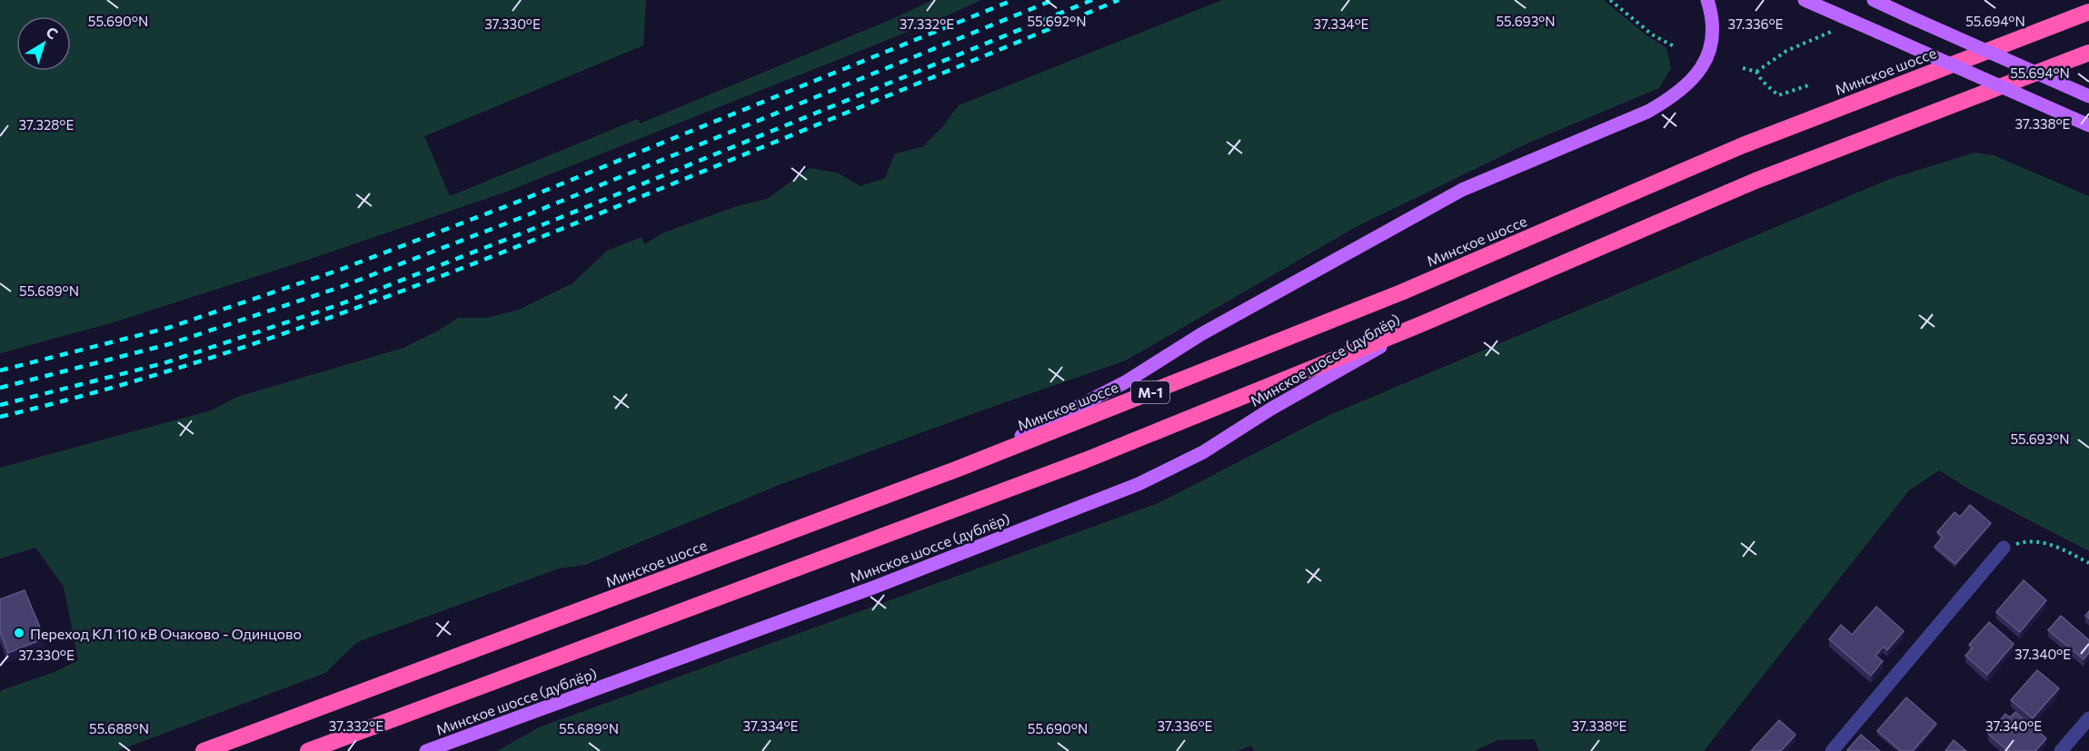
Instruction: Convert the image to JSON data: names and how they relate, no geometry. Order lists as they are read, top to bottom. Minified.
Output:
{"streets":{"highway":["Минское шоссе","М-1"],"main road":["Минское шоссе (дублёр)"]},"crossings":[["Минское шоссе (дублёр)","М-1"]],"places":["Переход КЛ 110 кВ Очаково - Одинцово"],"north":"top right","coordinates":["55.694°N","55.690°N","55.692°N","55.693°N","37.330°E","37.332°E","37.334°E","37.336°E","37.338°E","37.328°E","55.689°N","37.340°E","55.688°N"]}
